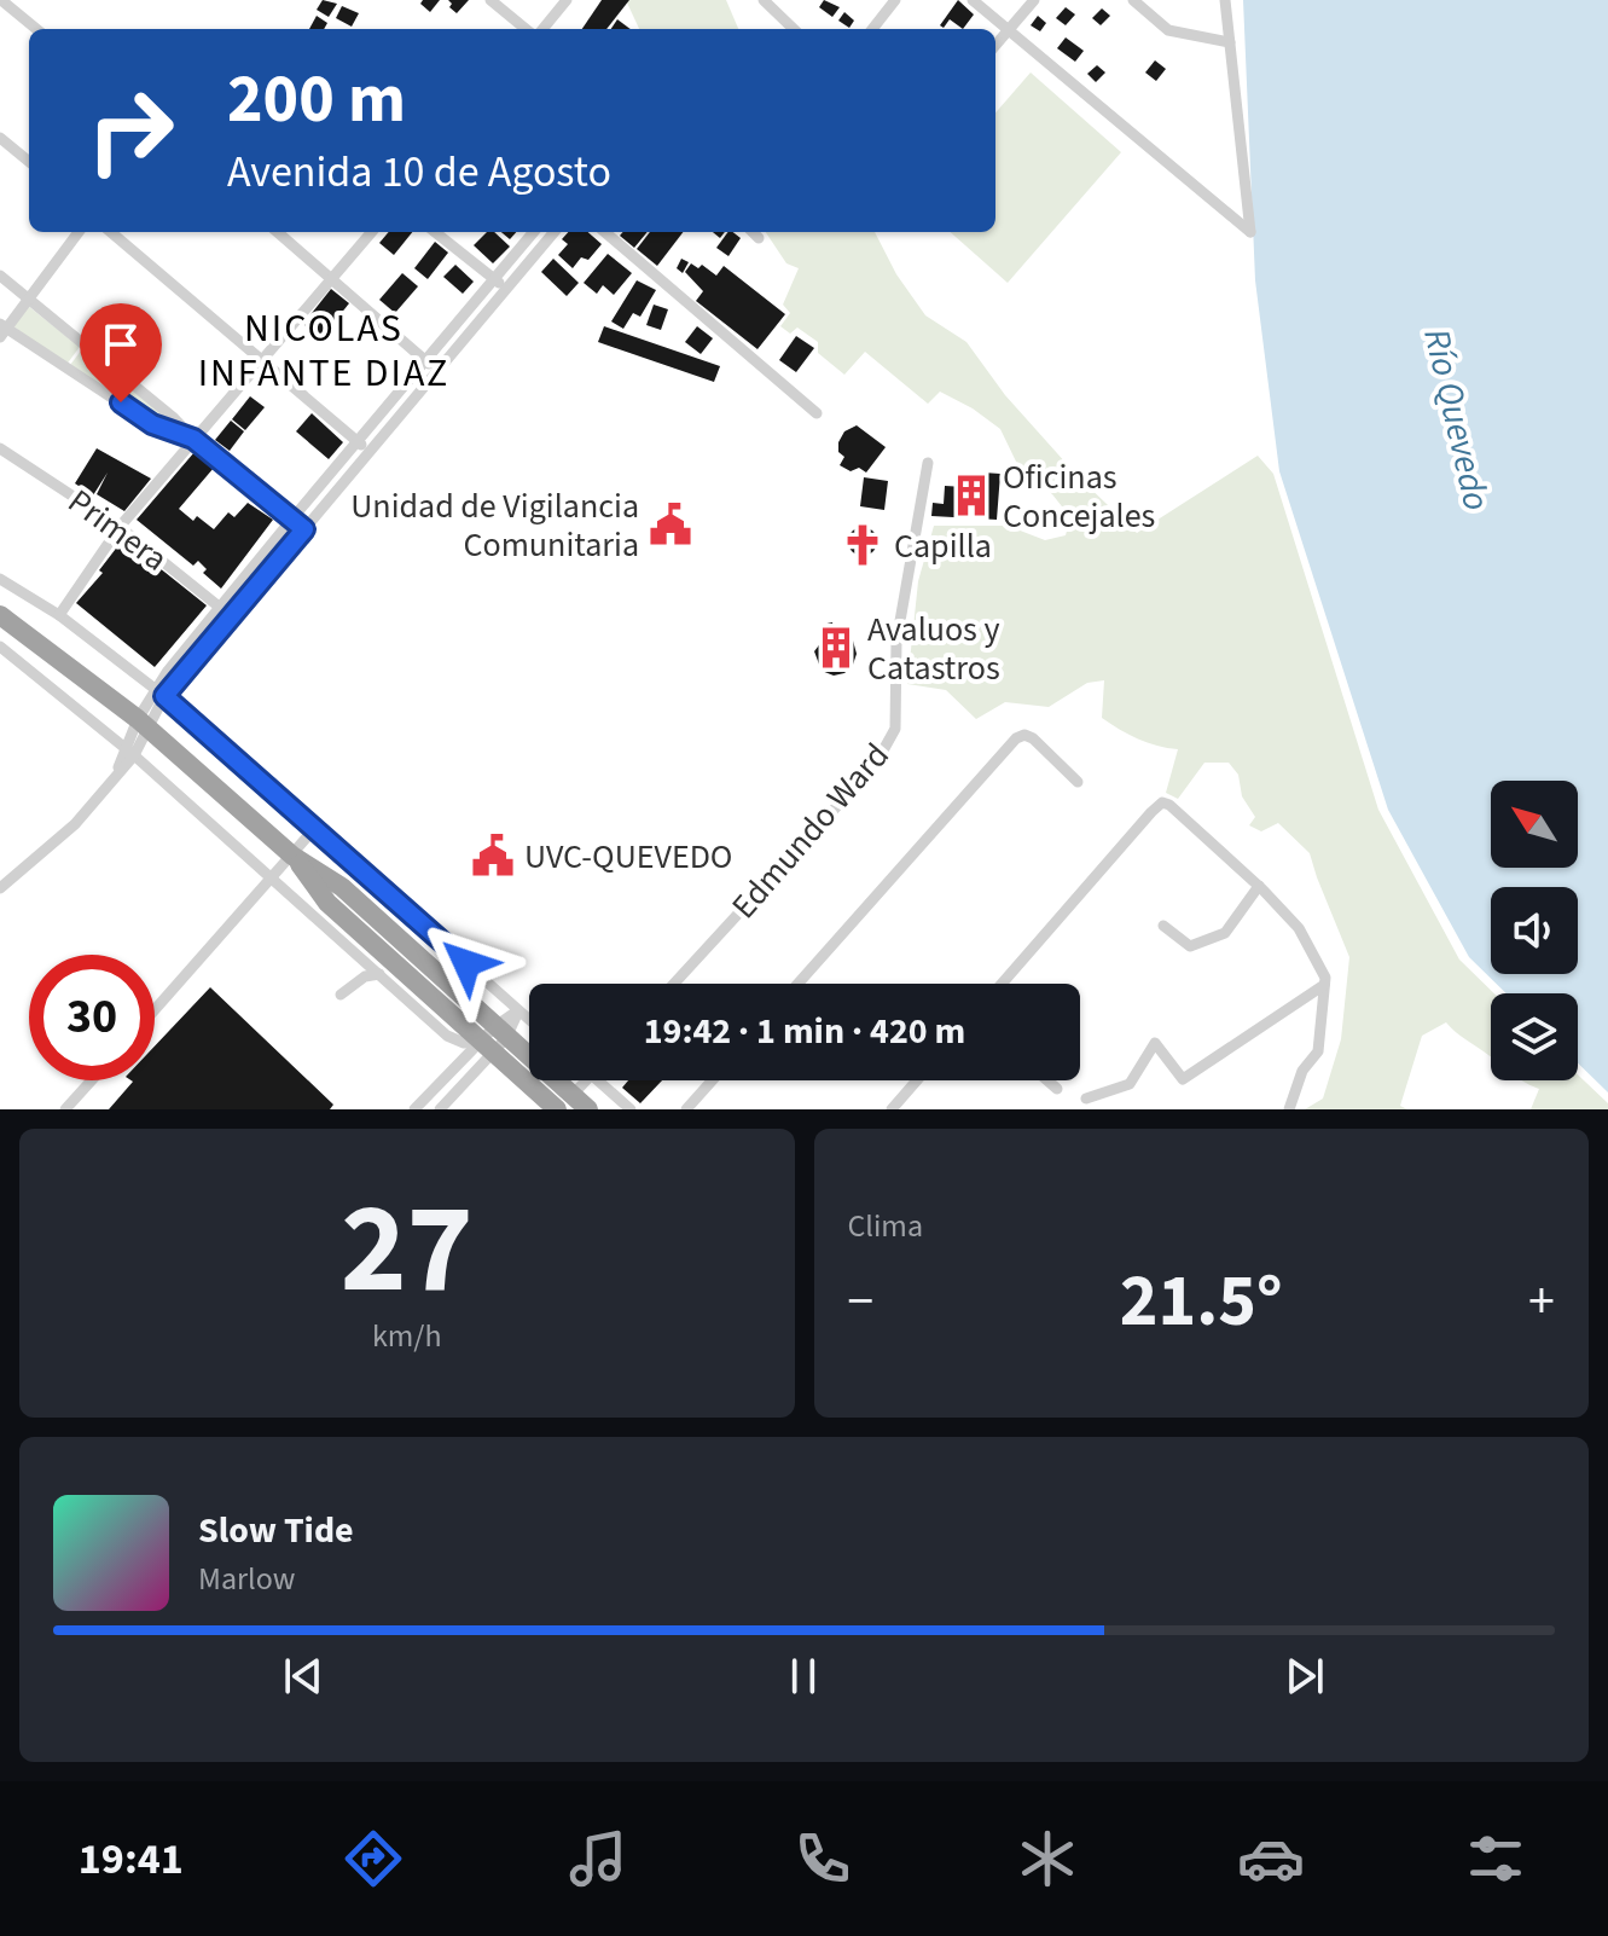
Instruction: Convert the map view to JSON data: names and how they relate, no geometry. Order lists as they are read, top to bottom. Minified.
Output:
{"streets":{"street":["Primera","Edmundo Ward"]},"districts":["NICOLAS INFANTE DIAZ"],"water":["Río Quevedo"],"places":{"building":["Oficinas Concejales","Avaluos y Catastros"],"public building":["Unidad de Vigilancia Comunitaria","UVC-QUEVEDO"],"church":["Capilla"]},"north":"top left","page":{"turn":["200 m","Avenida 10 de Agosto"],"limit":"30","trip":"19:42 · 1 min · 420 m","tile":[["27","km/h"],"Clima"],"heat":["−","21.5°","+"],"song":["Slow Tide","Marlow"],"tabs":"19:41"}}
